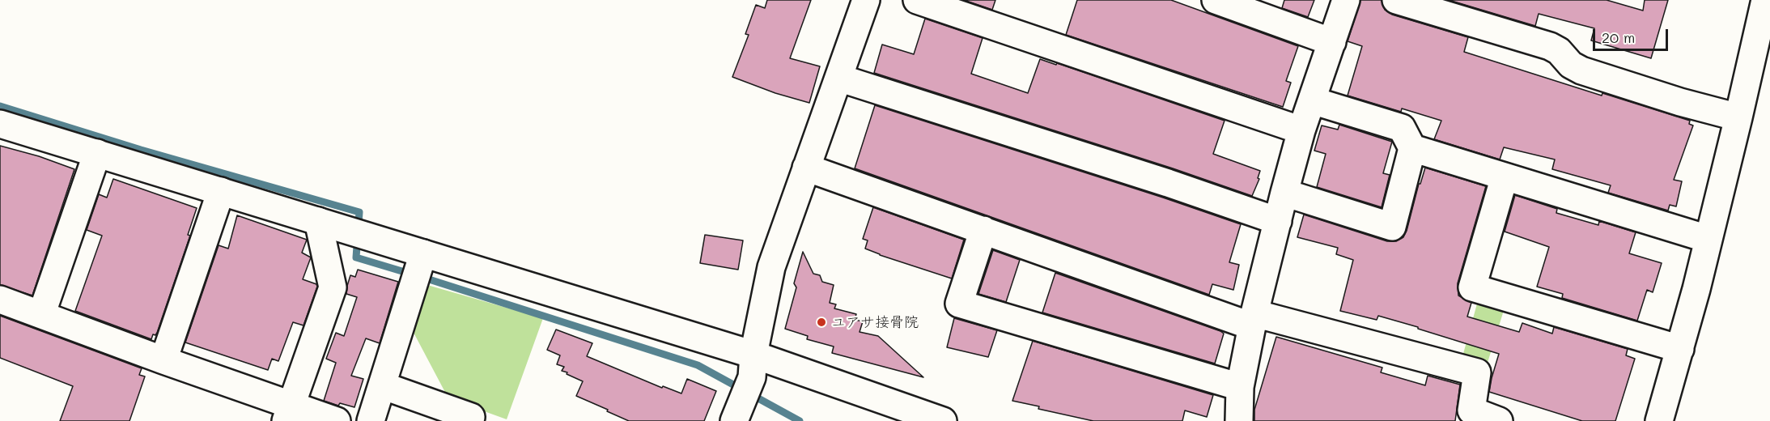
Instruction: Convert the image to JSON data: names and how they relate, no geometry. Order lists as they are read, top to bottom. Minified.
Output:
{"places":["ユアサ接骨院"],"scale_bar":"20 m"}
